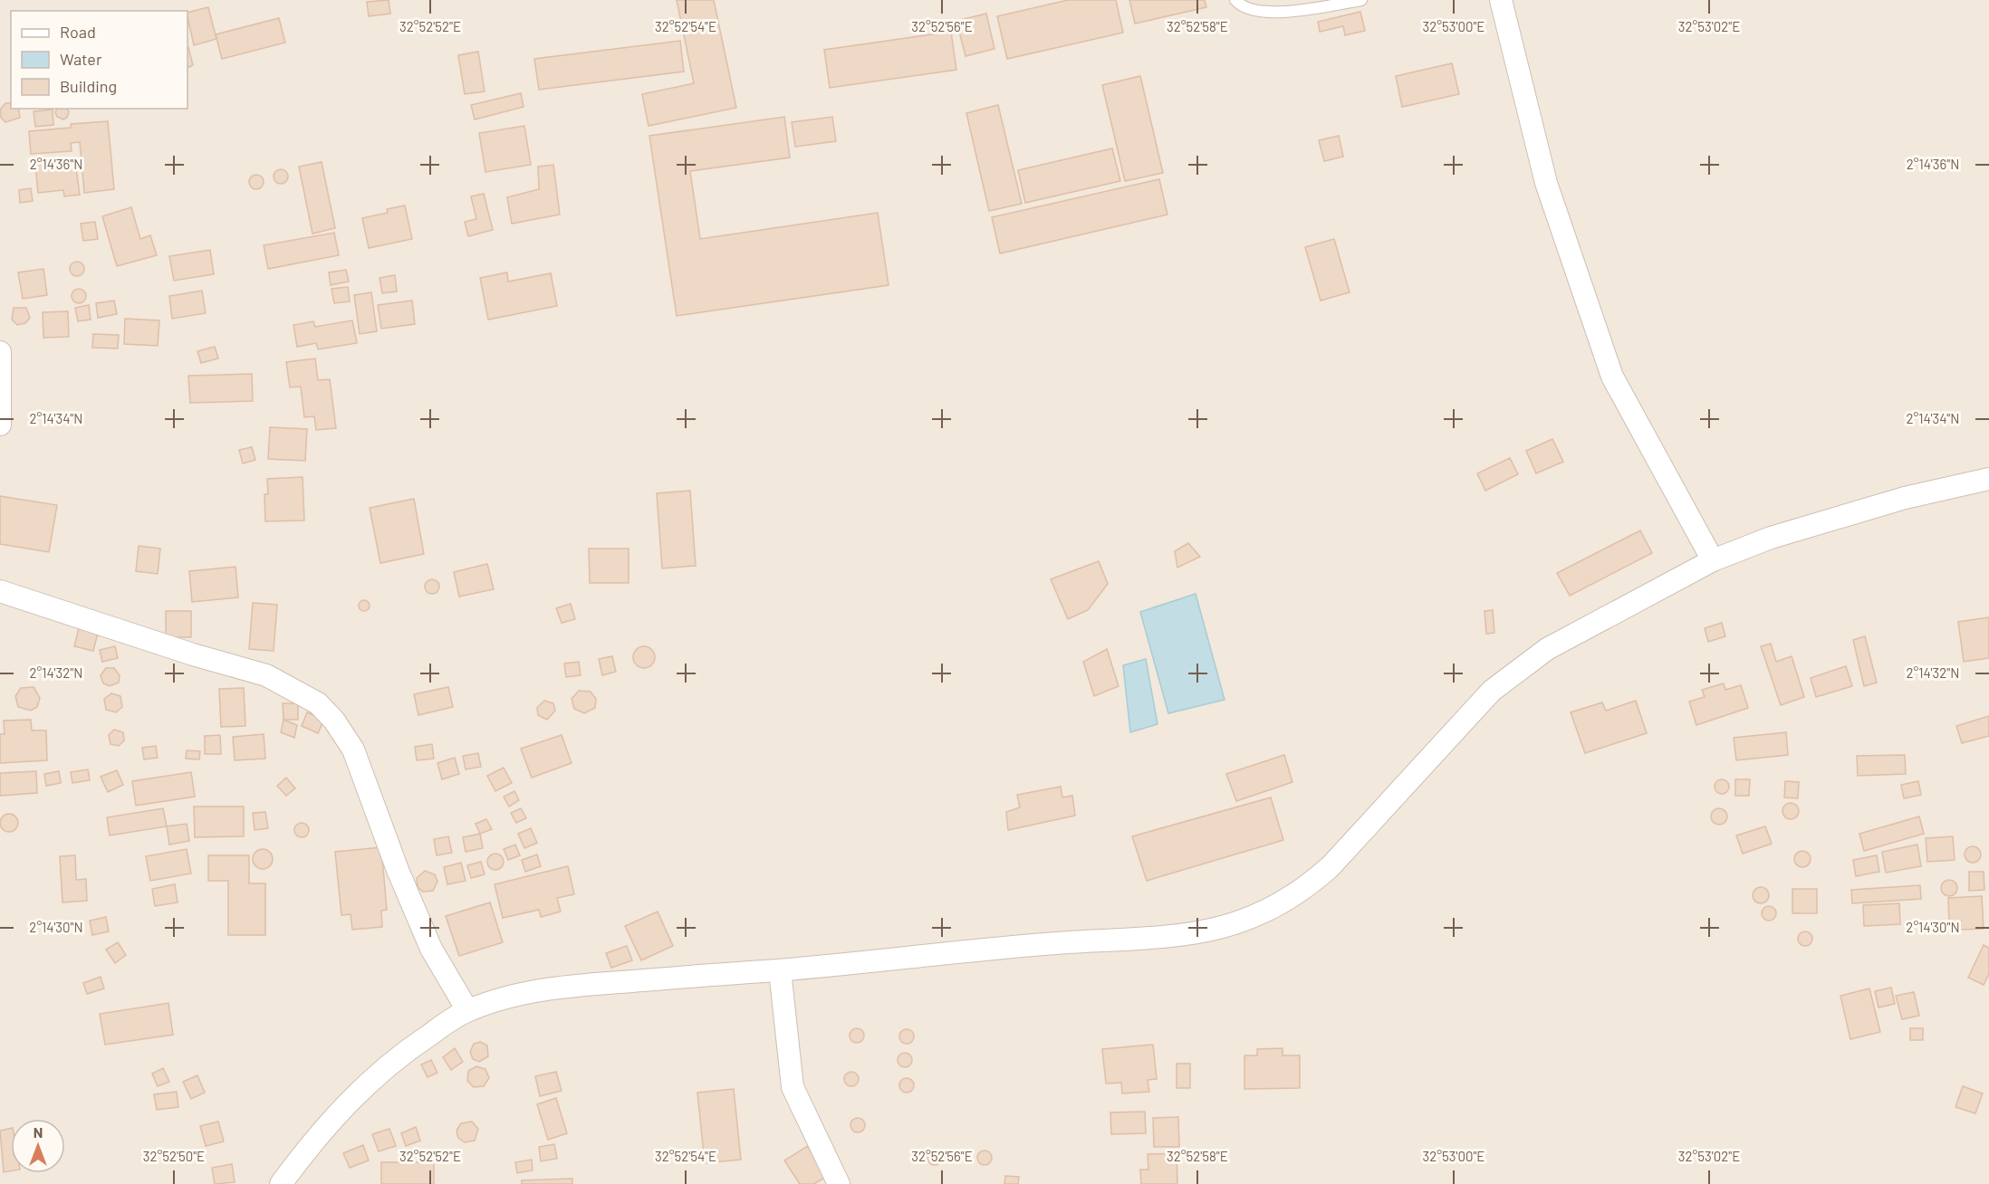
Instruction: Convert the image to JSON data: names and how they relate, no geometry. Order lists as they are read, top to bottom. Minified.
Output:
{"legend":["Road","Water","Building"],"north":"top","coordinates":["32°52'52\"E","32°52'54\"E","32°52'56\"E","32°52'58\"E","32°53'00\"E","32°53'02\"E","2°14'36\"N","2°14'34\"N","2°14'32\"N","2°14'30\"N","32°52'50\"E"]}
